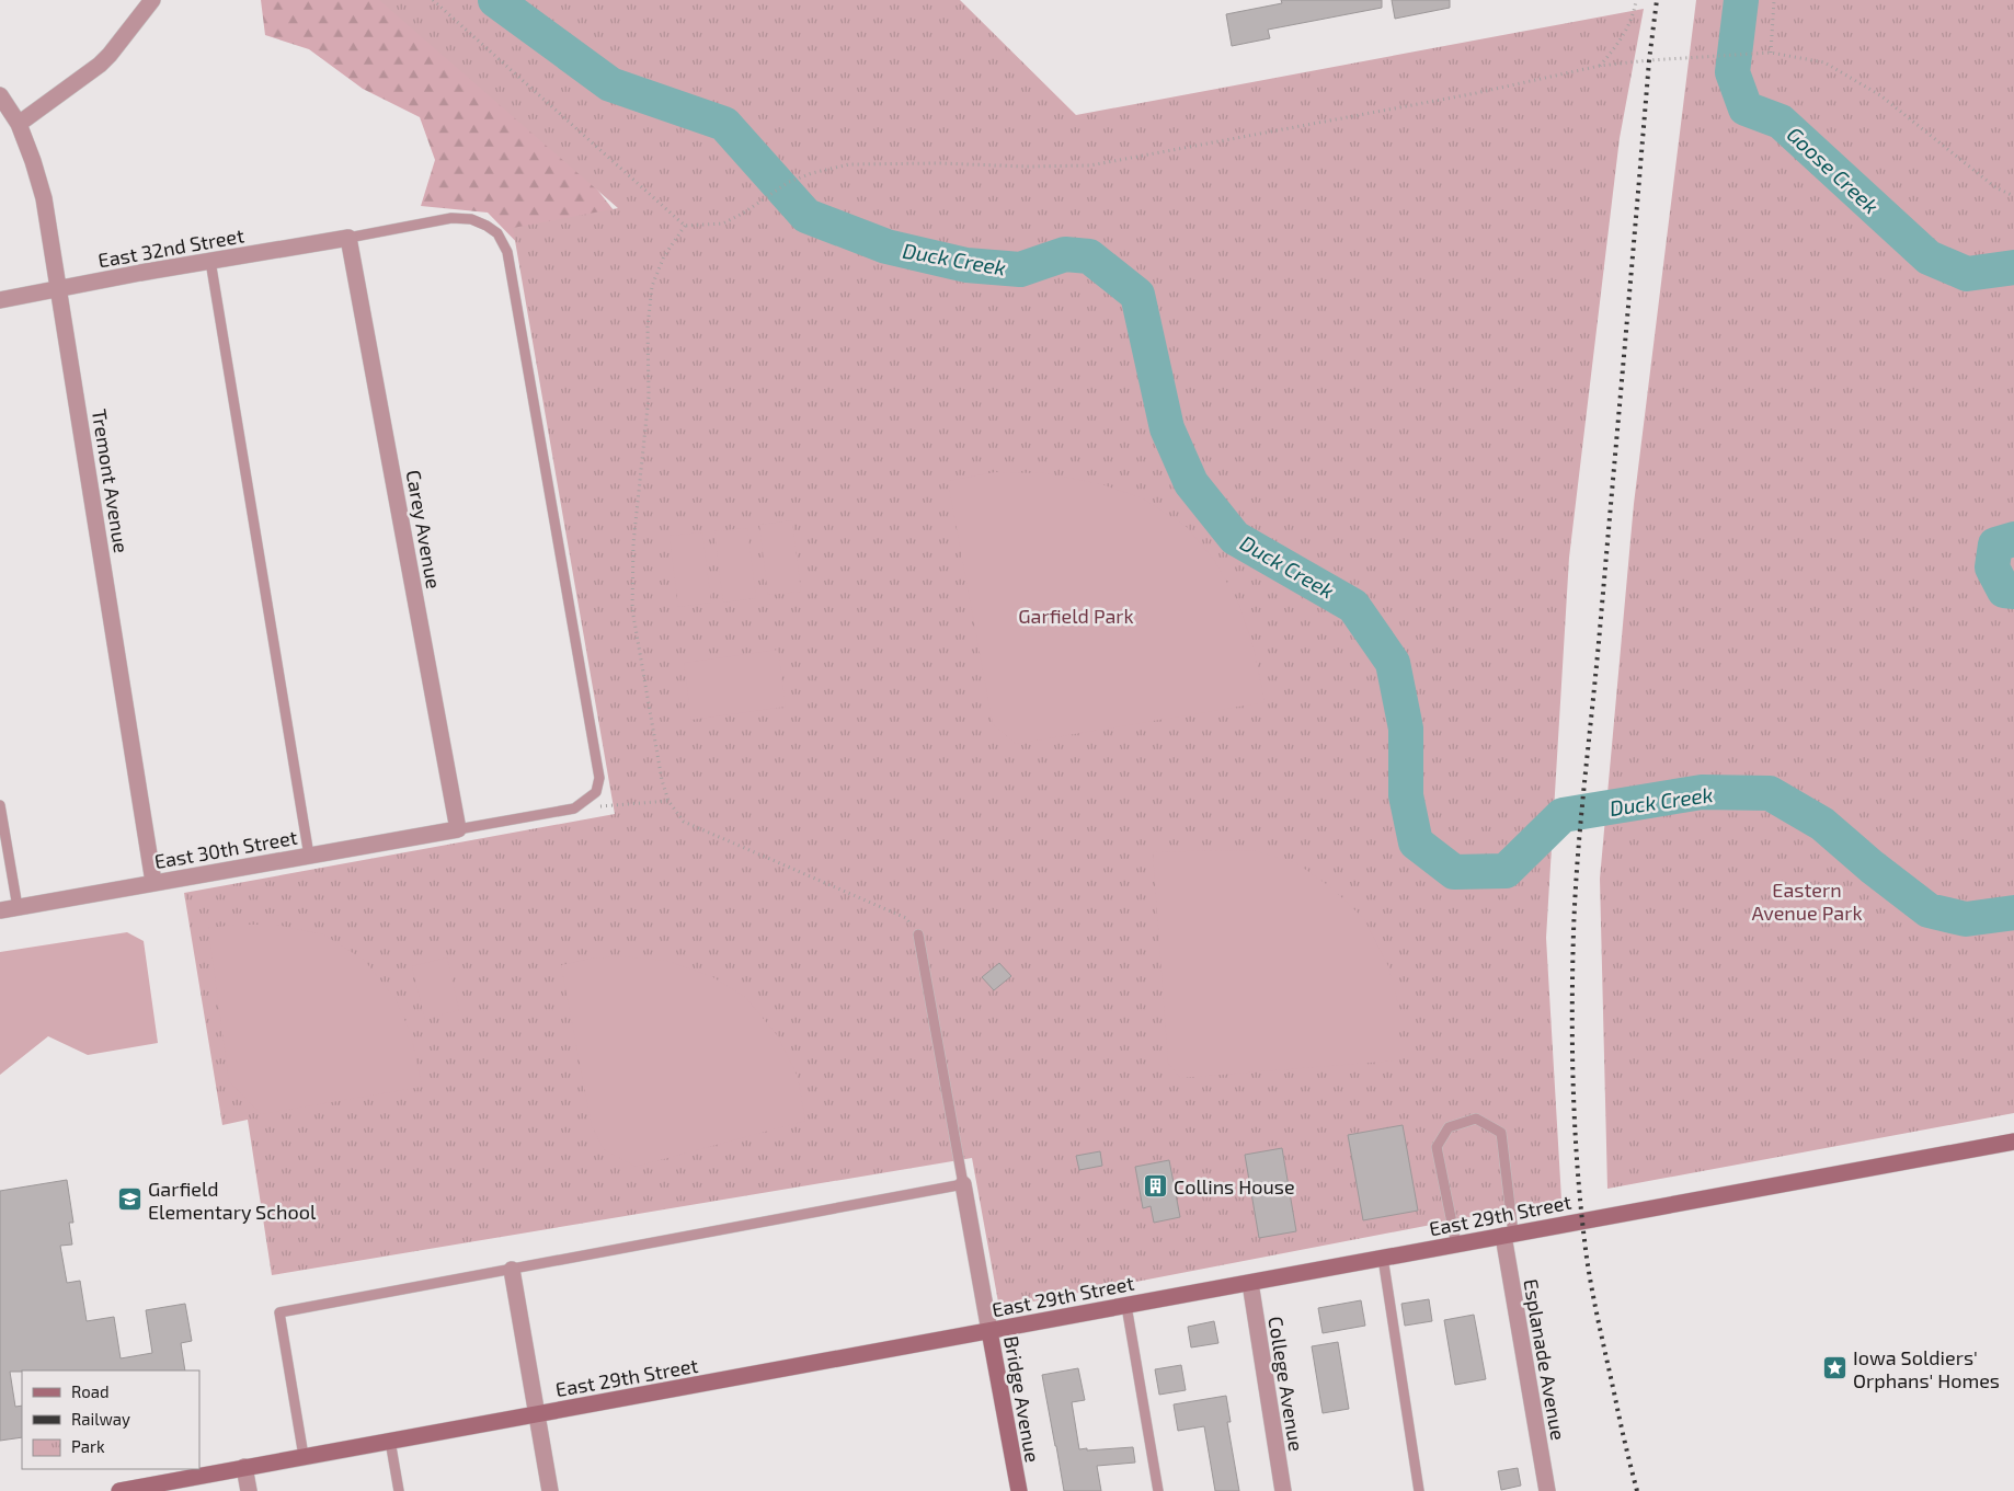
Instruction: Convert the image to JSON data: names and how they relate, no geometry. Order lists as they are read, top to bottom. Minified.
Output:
{"streets":{"street":["East 32nd Street","Tremont Avenue","Carey Avenue","East 30th Street","East 29th Street","Esplanade Avenue","College Avenue","Bridge Avenue"]},"crossings":[["East 32nd Street","Tremont Avenue"],["East 32nd Street","Carey Avenue"],["Tremont Avenue","East 30th Street"],["Carey Avenue","East 30th Street"],["East 29th Street","Esplanade Avenue"],["East 29th Street","College Avenue"],["East 29th Street","Bridge Avenue"]],"water":["Goose Creek","Duck Creek"],"parks":["Garfield Park","Eastern Avenue Park"],"places":{"building":["Collins House"],"school or university":["Garfield Elementary School"],"place":["Iowa Soldiers' Orphans' Homes"]},"legend":["Road","Railway","Park"]}
